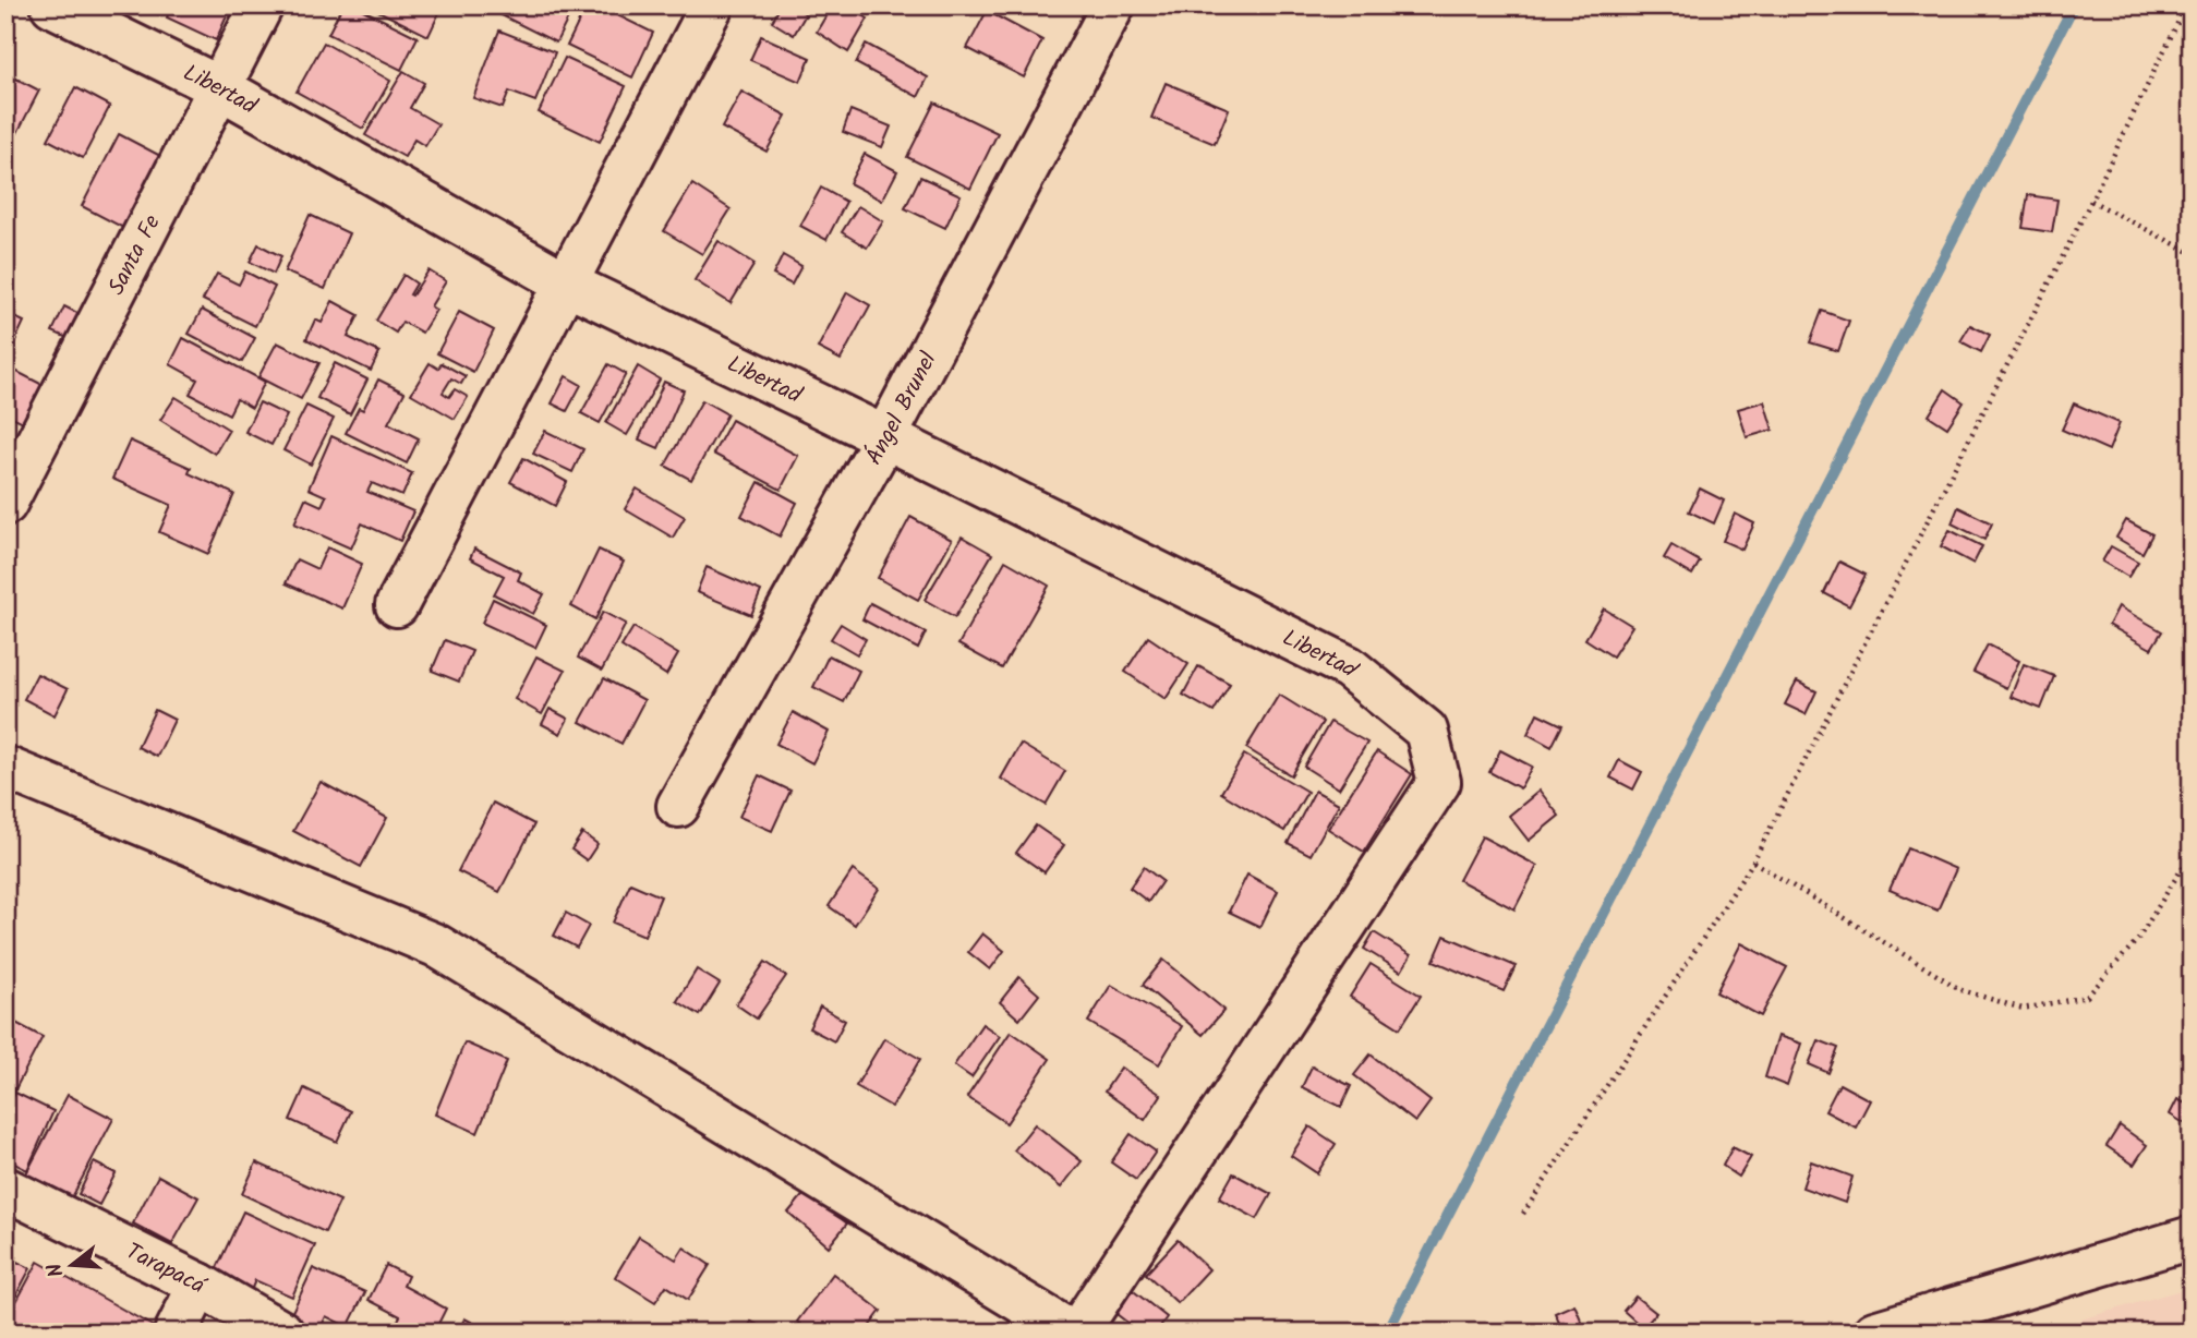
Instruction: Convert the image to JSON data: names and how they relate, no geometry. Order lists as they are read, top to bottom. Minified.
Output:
{"streets":{"street":["Libertad","Santa Fe","Ángel Brunel","Tarapacá"]},"crossings":[["Libertad","Santa Fe"],["Libertad","Ángel Brunel"]],"north":"left"}
